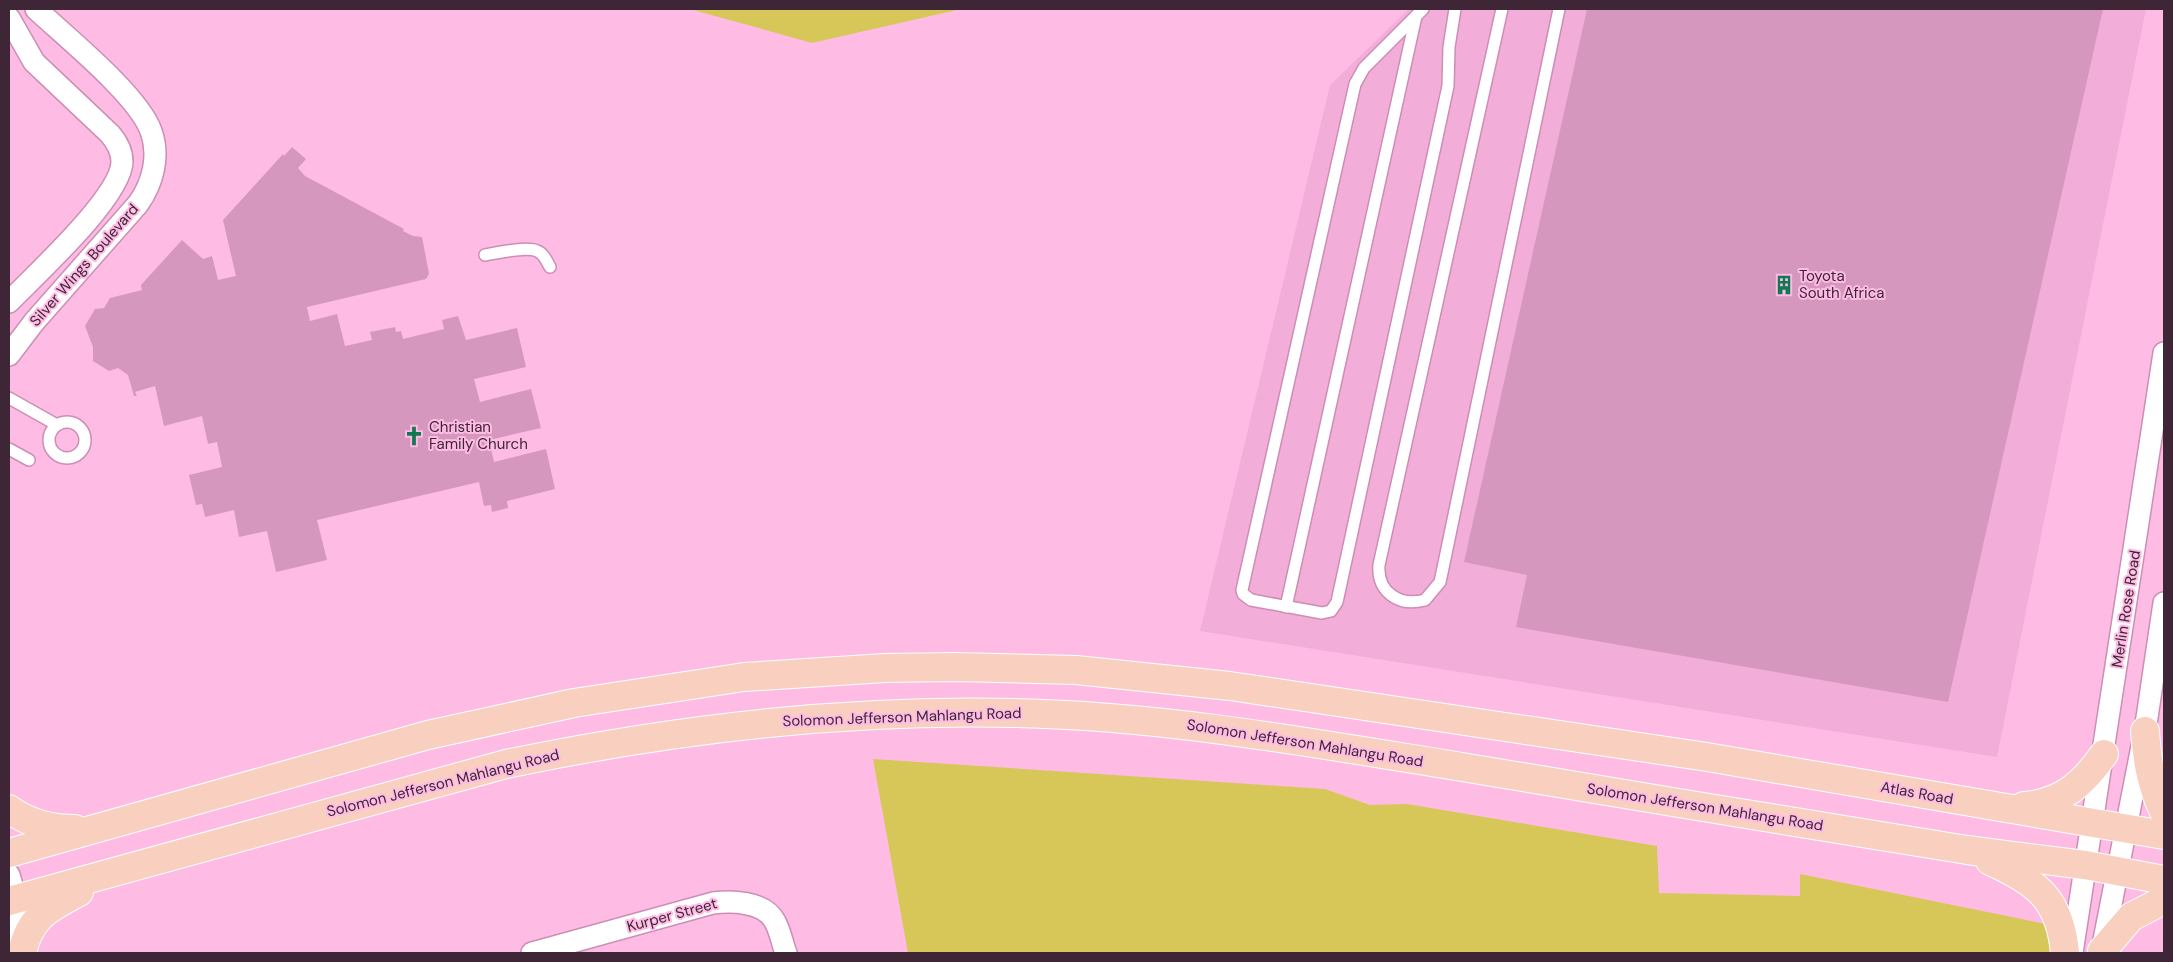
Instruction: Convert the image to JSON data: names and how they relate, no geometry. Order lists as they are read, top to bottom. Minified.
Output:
{"streets":{"main road":["Solomon Jefferson Mahlangu Road","Atlas Road"],"street":["Silver Wings Boulevard","Merlin Rose Road","Kurper Street"]},"crossings":[["Merlin Rose Road","Solomon Jefferson Mahlangu Road"],["Merlin Rose Road","Atlas Road"]],"places":{"building":["Toyota South Africa"],"church":["Christian Family Church"]}}
